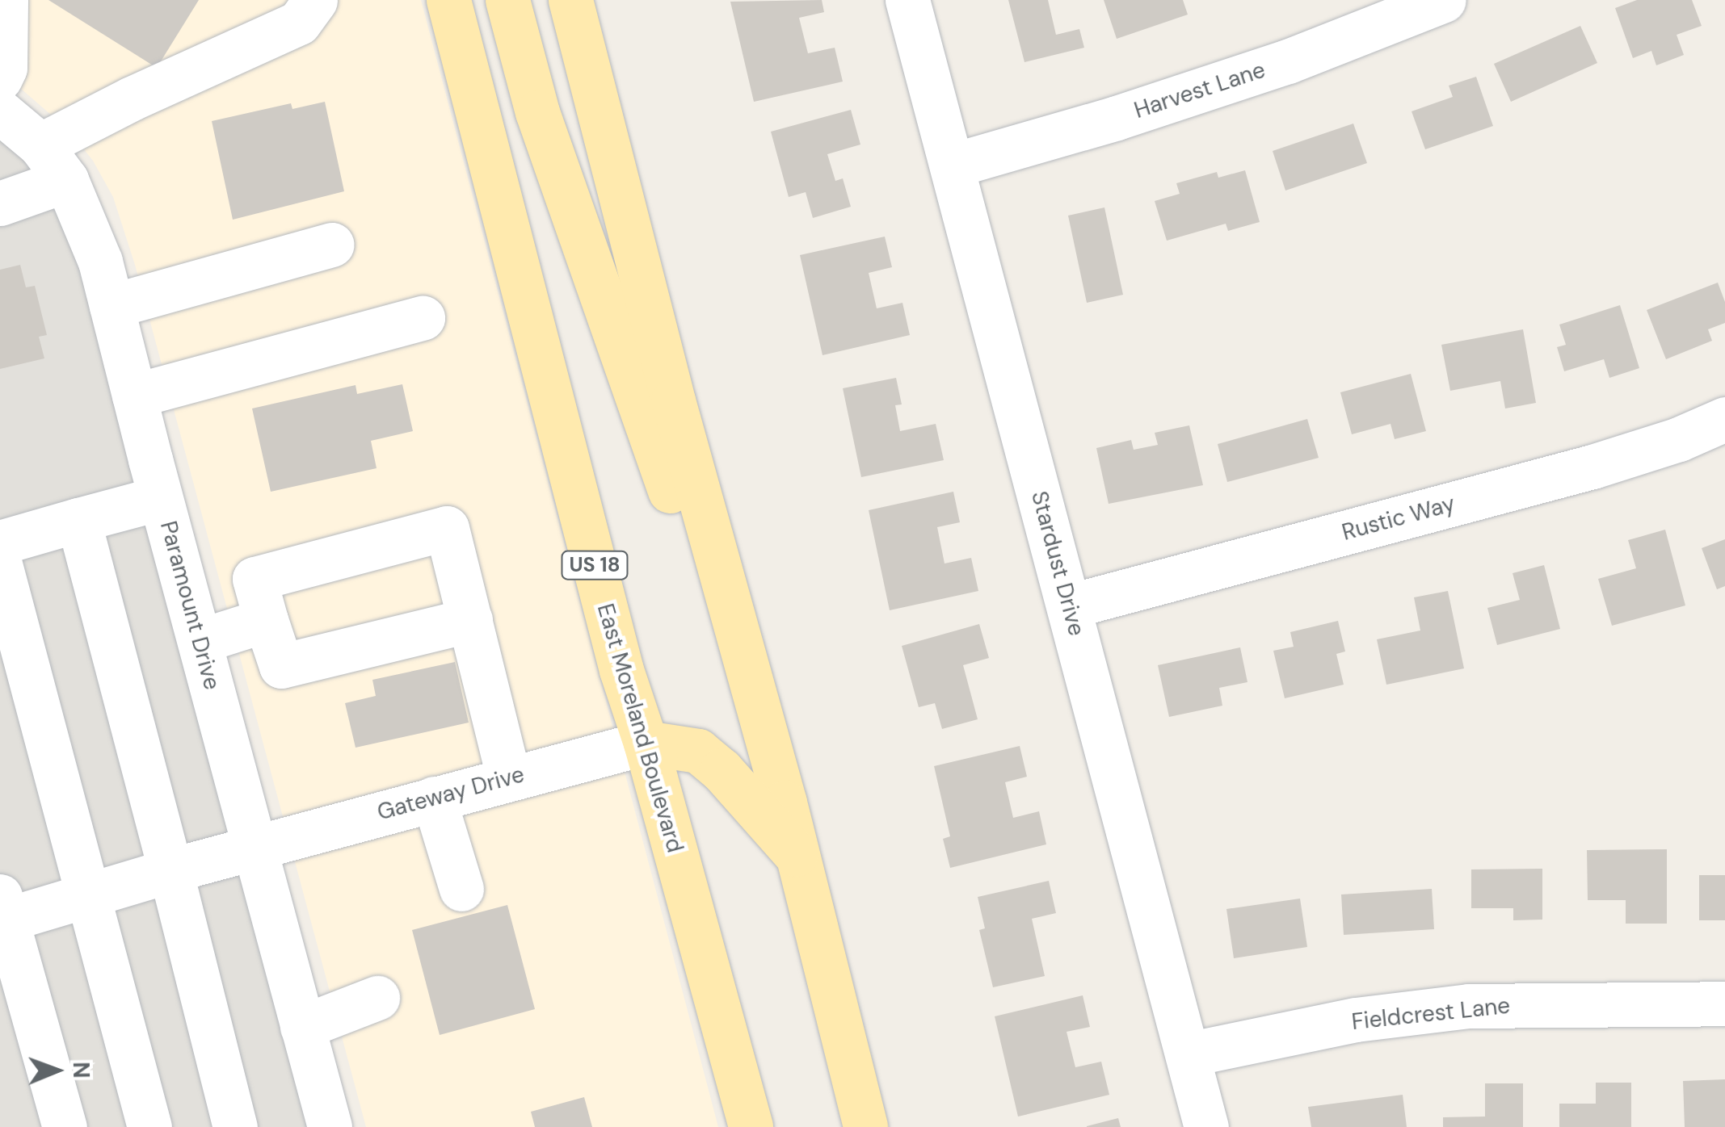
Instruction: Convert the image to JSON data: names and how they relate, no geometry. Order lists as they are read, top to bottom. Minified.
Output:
{"streets":{"main road":["US 18","East Moreland Boulevard"],"street":["Harvest Lane","Rustic Way","Stardust Drive","Paramount Drive","Gateway Drive","Fieldcrest Lane"]},"crossings":[["Harvest Lane","Stardust Drive"],["Rustic Way","Stardust Drive"],["Stardust Drive","Fieldcrest Lane"],["Paramount Drive","Gateway Drive"],["East Moreland Boulevard","Gateway Drive"]],"north":"right"}
